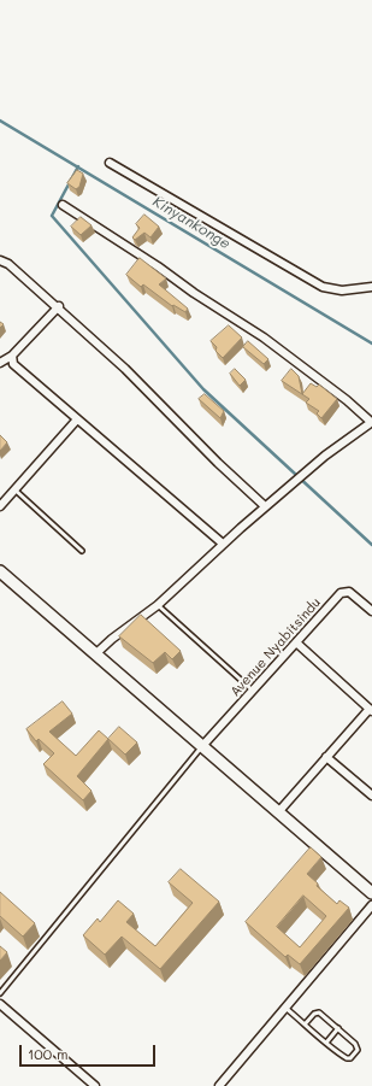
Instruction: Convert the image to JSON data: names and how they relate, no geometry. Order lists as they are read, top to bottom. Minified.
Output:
{"streets":{"street":["Avenue Nyabitsindu"]},"water":["Kinyankonge"],"scale_bar":"100 m"}
